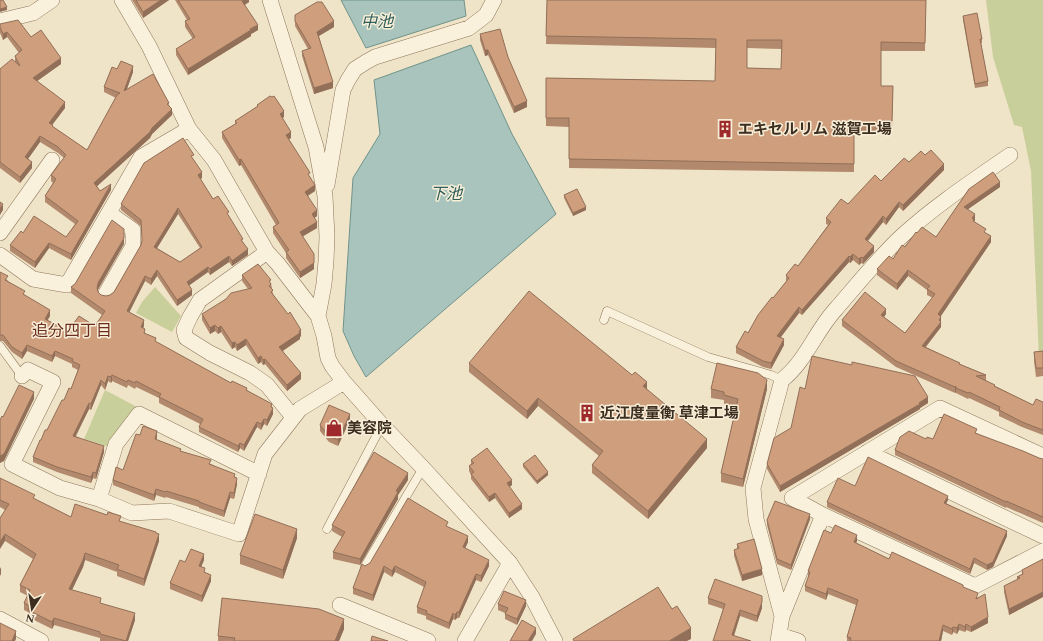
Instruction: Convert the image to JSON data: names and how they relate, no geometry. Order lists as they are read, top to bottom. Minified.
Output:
{"districts":["追分四丁目"],"water":["中池","下池"],"places":{"building":["エキセルリム 滋賀工場","近江度量衡 草津工場"],"shop":["美容院"]},"north":"bottom"}
